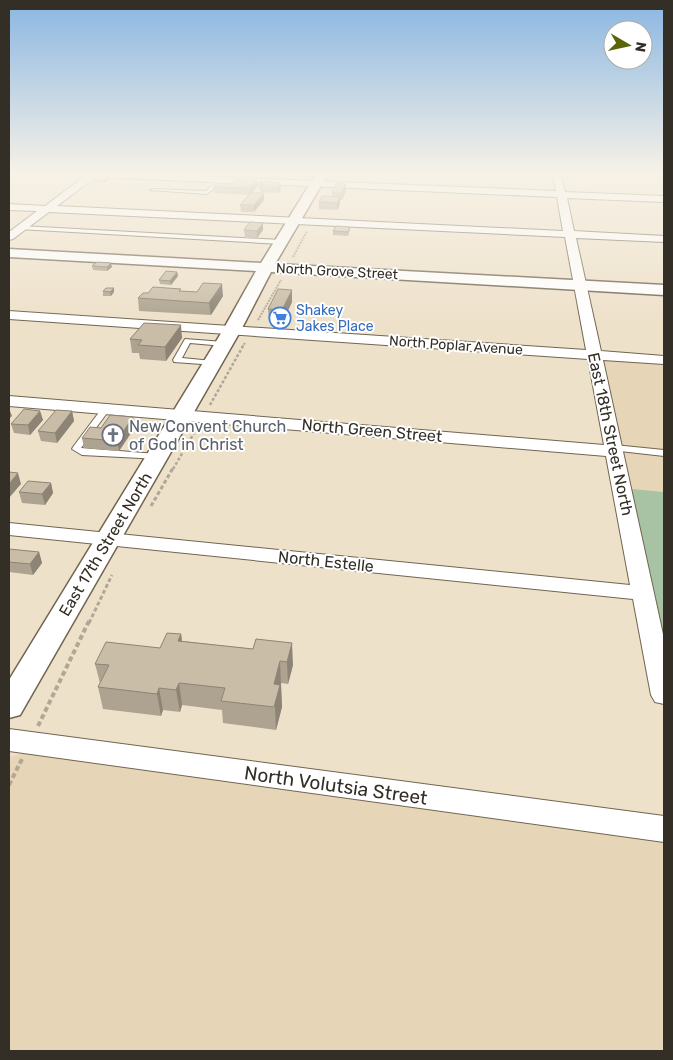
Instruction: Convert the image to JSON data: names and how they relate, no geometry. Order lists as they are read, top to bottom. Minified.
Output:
{"streets":{"street":["North Grove Street","North Poplar Avenue","North Green Street","East 18th Street North","East 17th Street North","North Estelle","North Volutsia Street"]},"crossings":[["North Grove Street","East 18th Street North"],["North Grove Street","East 17th Street North"],["North Poplar Avenue","East 18th Street North"],["North Poplar Avenue","East 17th Street North"],["North Green Street","East 18th Street North"],["North Green Street","East 17th Street North"],["East 18th Street North","North Estelle"],["East 17th Street North","North Estelle"]],"places":{"supermarket":["Shakey Jakes Place"],"church":["New Convent Church of God in Christ"]},"north":"right"}
